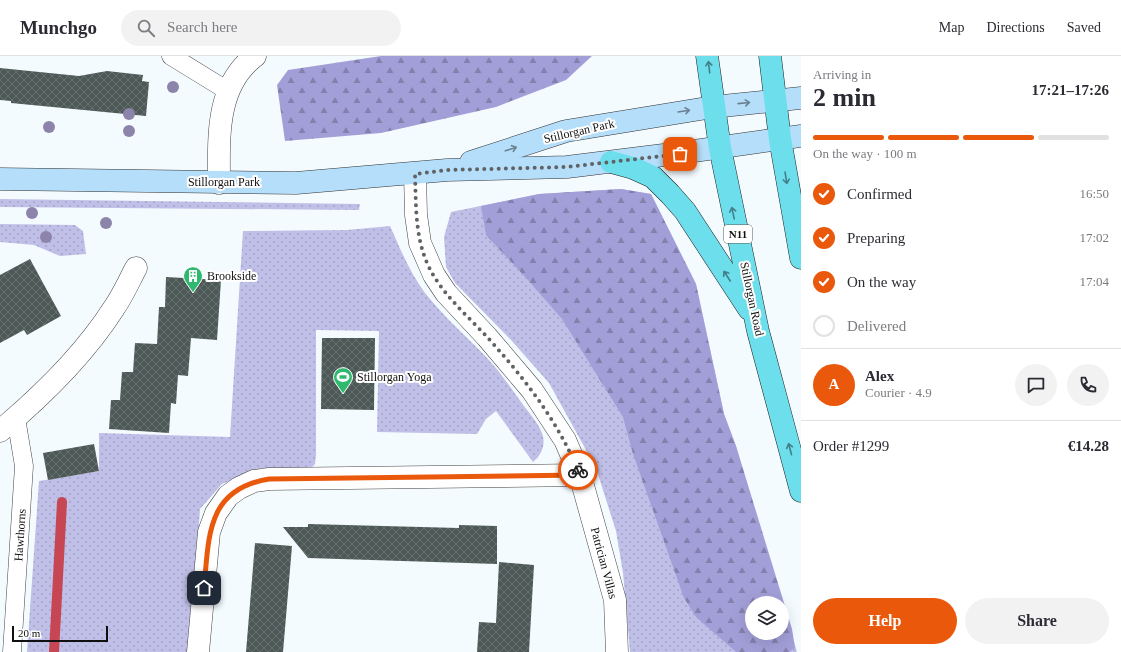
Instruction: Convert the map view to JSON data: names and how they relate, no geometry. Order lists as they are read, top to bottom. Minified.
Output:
{"streets":{"highway":["N11","Stillorgan Road"],"main road":["Stillorgan Park"],"street":["Patrician Villas"],"lane":["Hawthorns"]},"crossings":[["Stillorgan Park","Stillorgan Road"],["Stillorgan Park","Patrician Villas"]],"places":{"building":["Brookside"],"sports":["Stillorgan Yoga"]},"scale_bar":"20 m","page":{"header":"Munchgo","search":"Search here","nav":["Map","Directions","Saved"],"heading":["2 min","Arriving in","17:21–17:26"],"panel":["Alex","Courier · 4.9","Order #1299","€14.28"],"bar":"On the way · 100 m","list":[["Confirmed","16:50"],["Preparing","17:02"],["On the way","17:04"],"Delivered"],"round":"A","buttons":["Help","Share"],"scale":"20 m"}}
